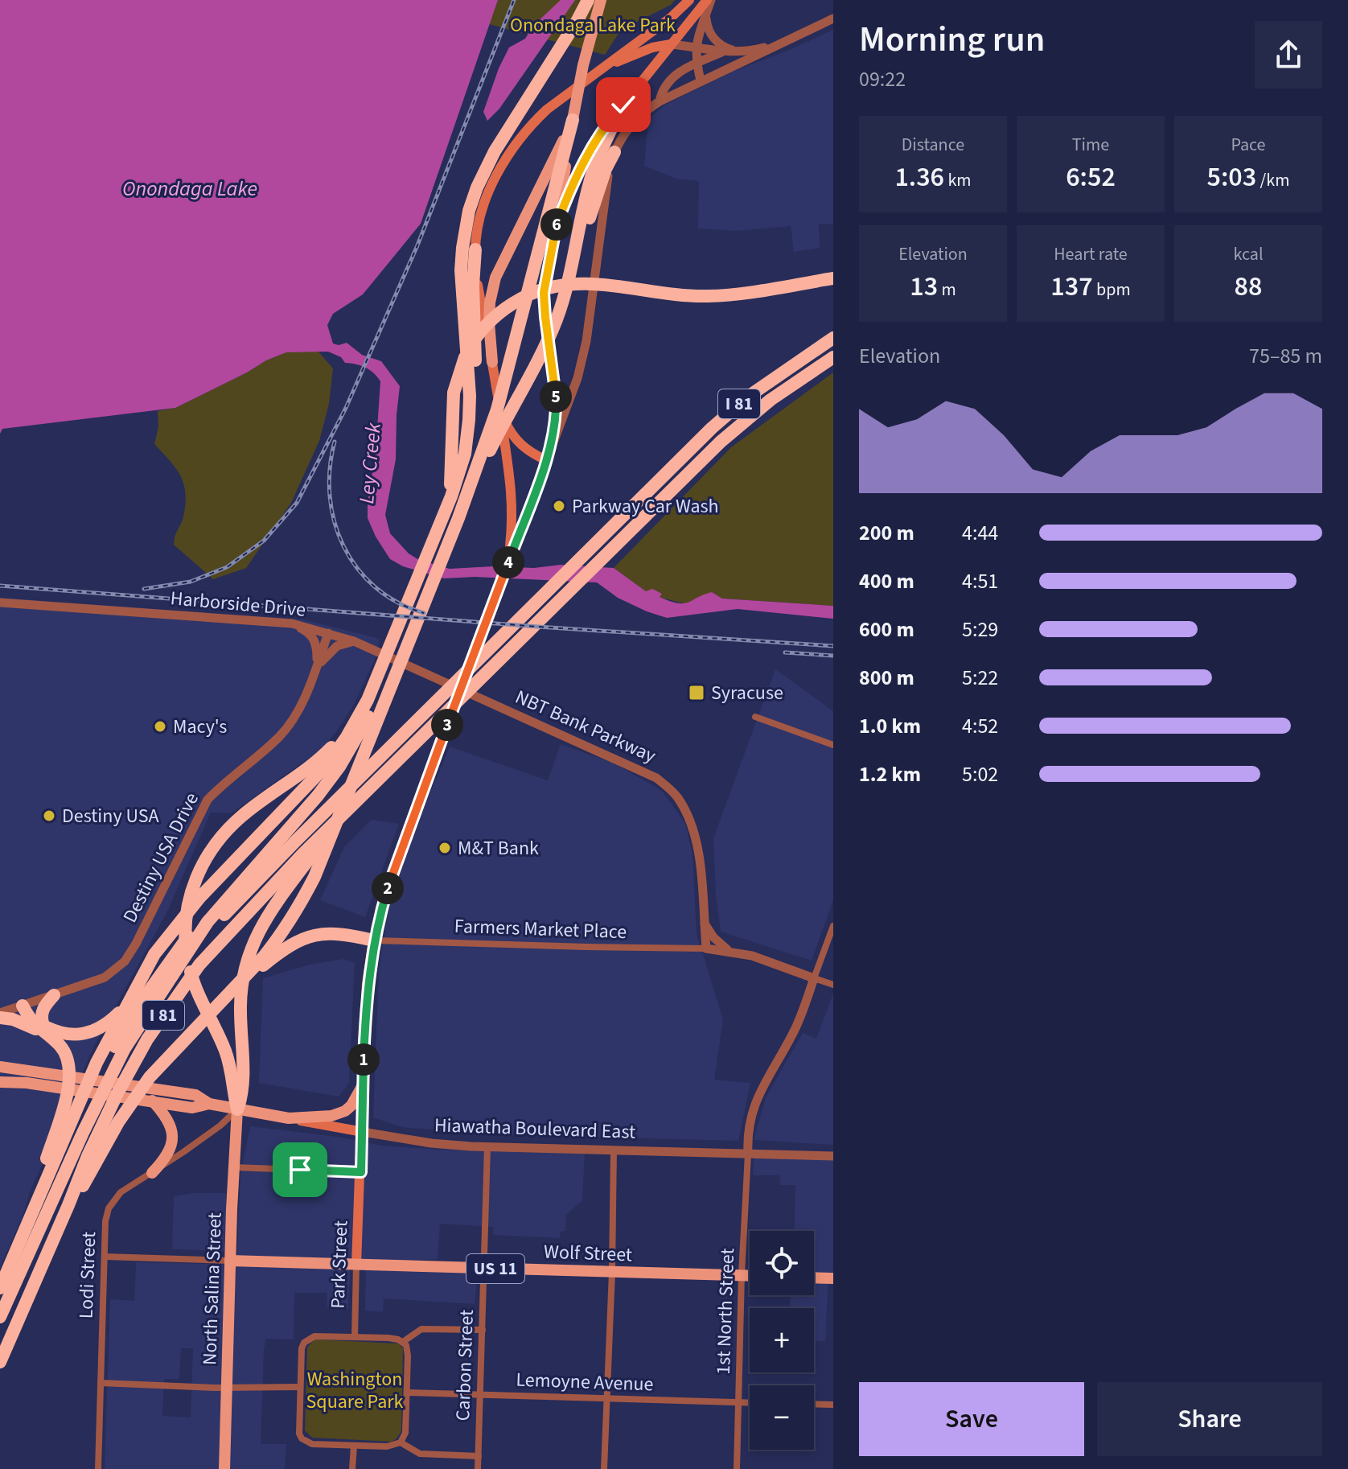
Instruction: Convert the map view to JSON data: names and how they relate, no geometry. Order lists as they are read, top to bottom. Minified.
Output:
{"streets":{"highway":["I 81"],"main road":["Hiawatha Boulevard East","Wolf Street","Park Street","US 11","North Salina Street"],"street":["Harborside Drive","NBT Bank Parkway","Destiny USA Drive","Farmers Market Place","Lodi Street","1st North Street","Carbon Street","Lemoyne Avenue"]},"crossings":[["Harborside Drive","NBT Bank Parkway"],["Harborside Drive","Destiny USA Drive"],["Harborside Drive","Park Street"],["NBT Bank Parkway","Farmers Market Place"],["NBT Bank Parkway","Park Street"],["Farmers Market Place","Park Street"],["Hiawatha Boulevard East","Park Street"],["Hiawatha Boulevard East","Lodi Street"],["Hiawatha Boulevard East","North Salina Street"],["Hiawatha Boulevard East","1st North Street"],["Hiawatha Boulevard East","Carbon Street"],["Wolf Street","Park Street"],["Wolf Street","Lodi Street"],["Wolf Street","North Salina Street"],["Wolf Street","1st North Street"],["Wolf Street","Carbon Street"],["Park Street","Lemoyne Avenue"],["Lodi Street","North Salina Street"],["1st North Street","Lemoyne Avenue"],["Carbon Street","Lemoyne Avenue"]],"water":["Onondaga Lake","Ley Creek"],"parks":["Onondaga Lake Park","Washington Square Park"],"places":{"other":["Parkway Car Wash","Macy's","Destiny USA","M&T Bank"],"transit":["Syracuse"]},"page":{"heading":["Morning run","09:22"],"stats":[["Distance","1.36 km"],["Time","6:52"],["Pace","5:03 /km"],["Elevation","13 m"],["Heart rate","137 bpm"],["kcal","88"]],"pins":["6","5","4","3","2","1"],"chart":["Elevation","75–85 m"],"list":[{"name":"200 m","note":"4:44"},{"name":"400 m","note":"4:51"},{"name":"600 m","note":"5:29"},{"name":"800 m","note":"5:22"},{"name":"1.0 km","note":"4:52"},{"name":"1.2 km","note":"5:02"}],"map_buttons":["+","−"],"buttons":["Save","Share"]}}
